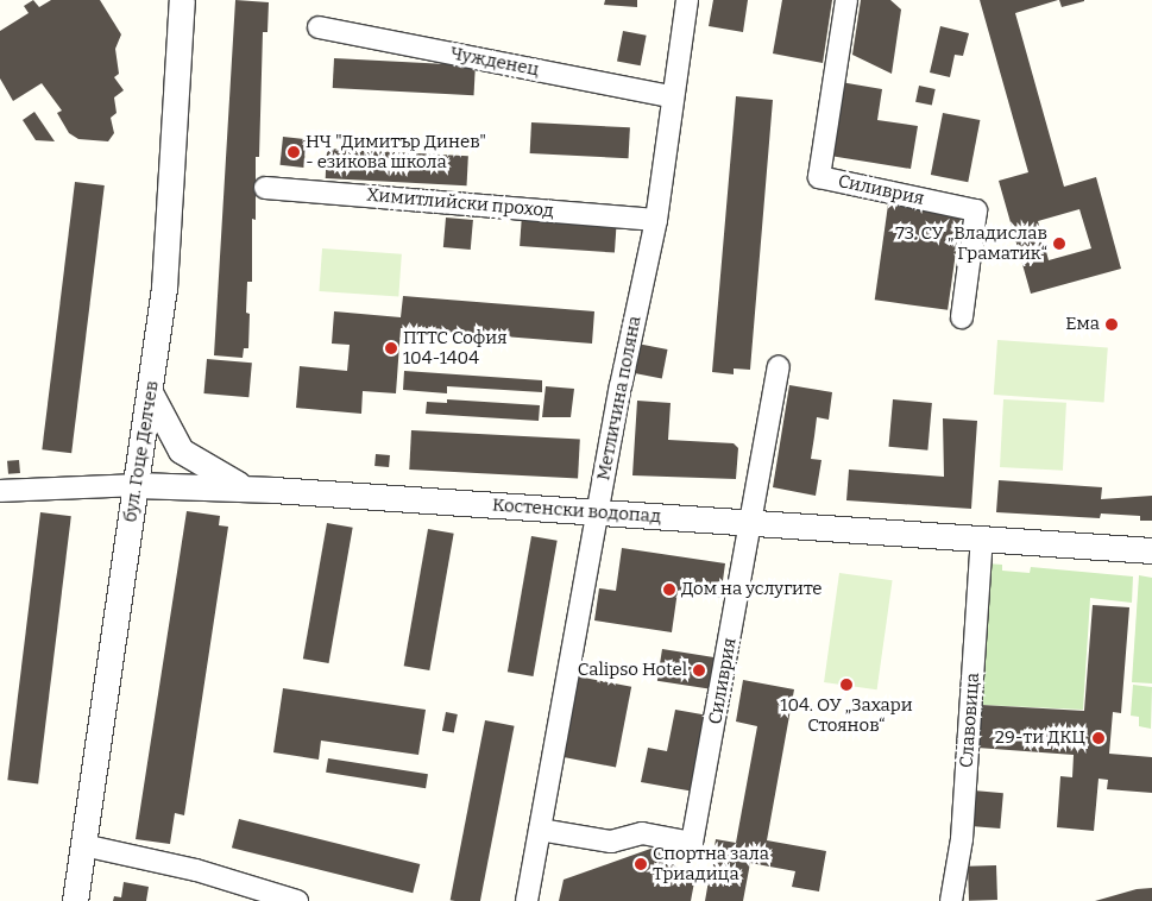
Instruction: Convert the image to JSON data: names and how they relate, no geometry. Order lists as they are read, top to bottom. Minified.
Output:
{"streets":{"street":["Чужденец","Силиврия","Химитлийски проход","Метличина поляна","бул. Гоце Делчев","Костенски водопад","Славовица"]},"crossings":[["Чужденец","Метличина поляна"],["Силиврия","Метличина поляна"],["Силиврия","Костенски водопад"],["Химитлийски проход","Метличина поляна"],["Метличина поляна","Костенски водопад"],["бул. Гоце Делчев","Костенски водопад"],["Костенски водопад","Славовица"]],"places":["НЧ \"Димитър Динев\" - езикова школа","73. СУ „Владислав Граматик“","Ема","ПТТС София 104-1404","Дом на услугите","Calipso Hotel","104. ОУ „Захари Стоянов“","29-ти ДКЦ","Спортна зала Триадица"]}
